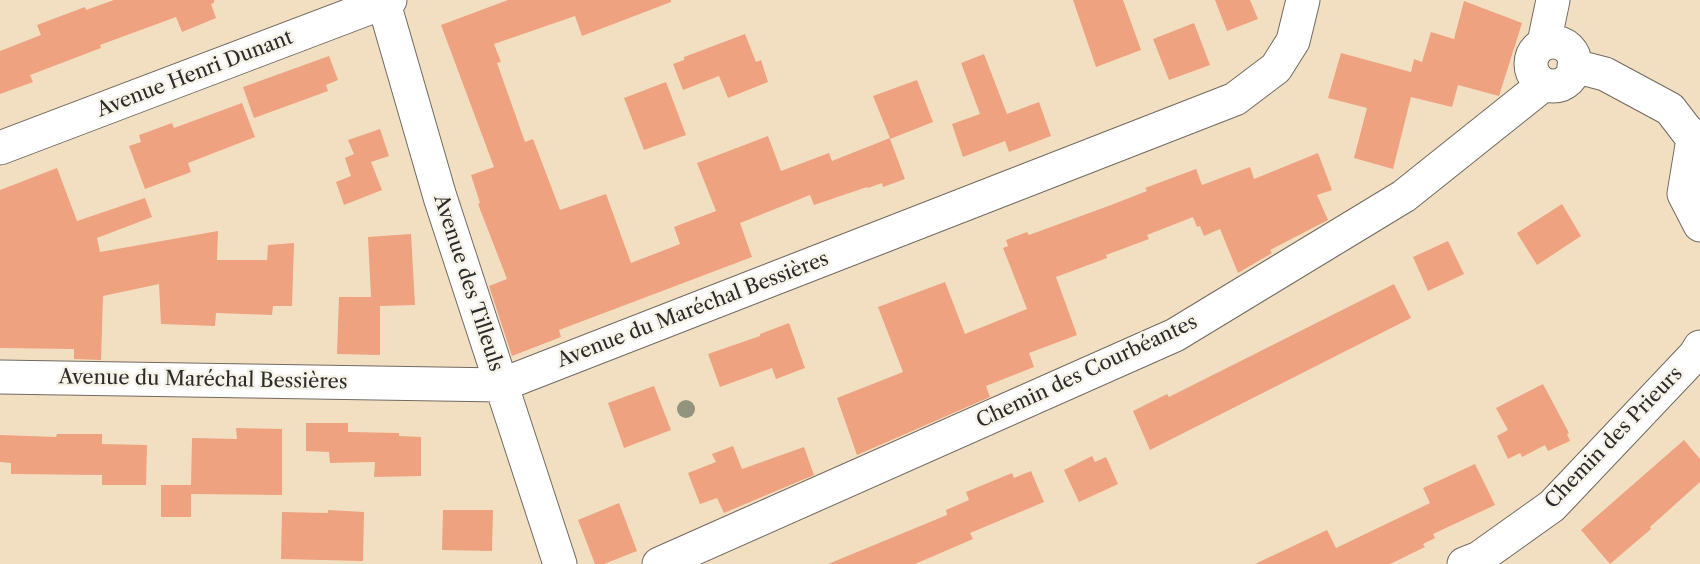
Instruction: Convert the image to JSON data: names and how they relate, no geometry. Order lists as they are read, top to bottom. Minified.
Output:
{"streets":{"street":["Avenue Henri Dunant","Avenue des Tilleuls","Avenue du Maréchal Bessières","Chemin des Courbéantes","Chemin des Prieurs"]},"crossings":[["Avenue Henri Dunant","Avenue des Tilleuls"],["Avenue des Tilleuls","Avenue du Maréchal Bessières"]]}
